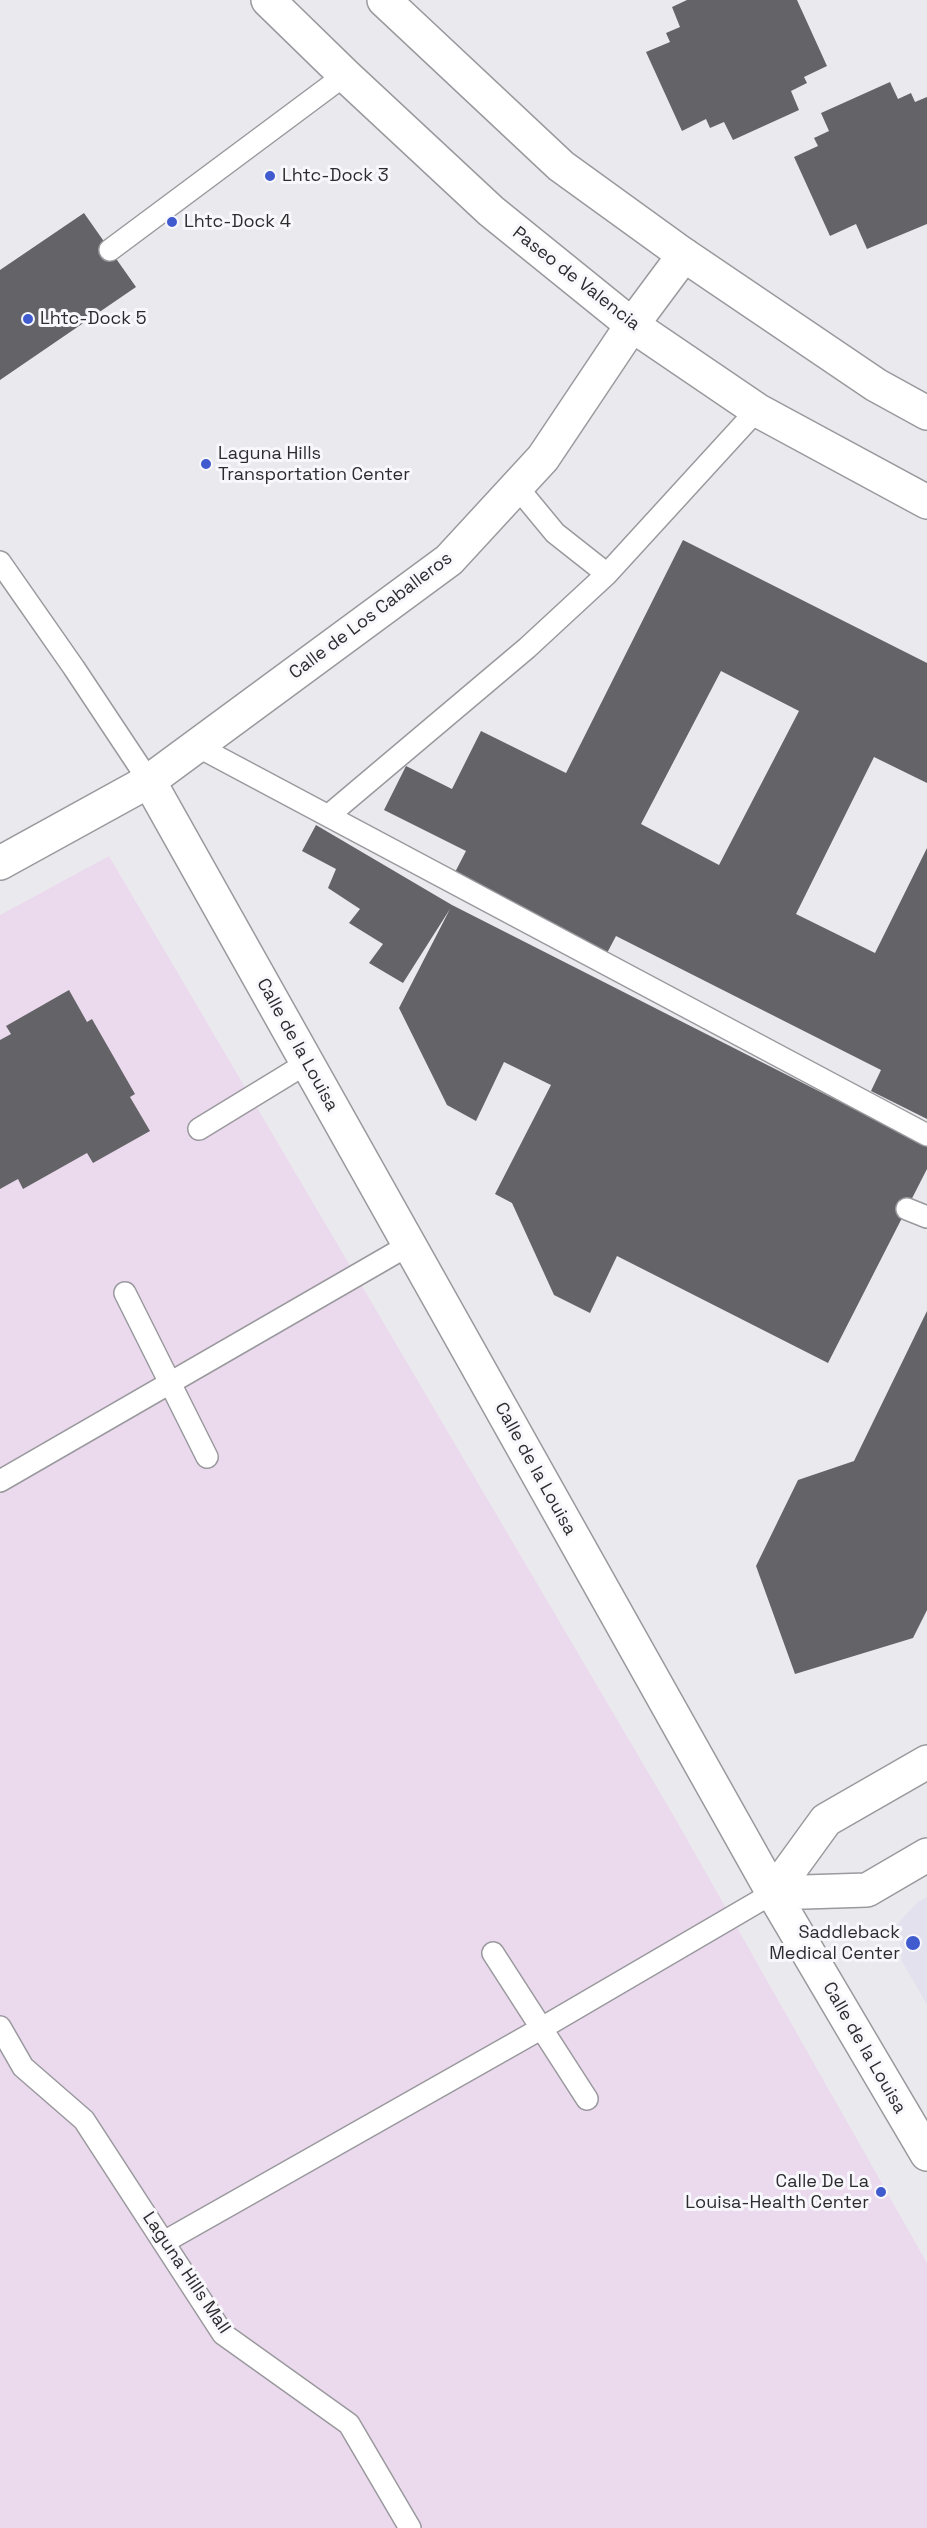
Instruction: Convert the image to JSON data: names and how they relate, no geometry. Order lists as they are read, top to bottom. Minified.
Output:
{"streets":{"street":["Paseo de Valencia","Calle de Los Caballeros","Calle de la Louisa"],"lane":["Laguna Hills Mall"]},"crossings":[["Paseo de Valencia","Calle de Los Caballeros"],["Calle de Los Caballeros","Calle de la Louisa"]],"places":["Lhtc-Dock 3","Lhtc-Dock 4","Lhtc-Dock 5","Laguna Hills Transportation Center","Saddleback Medical Center","Calle De La Louisa-Health Center"]}
